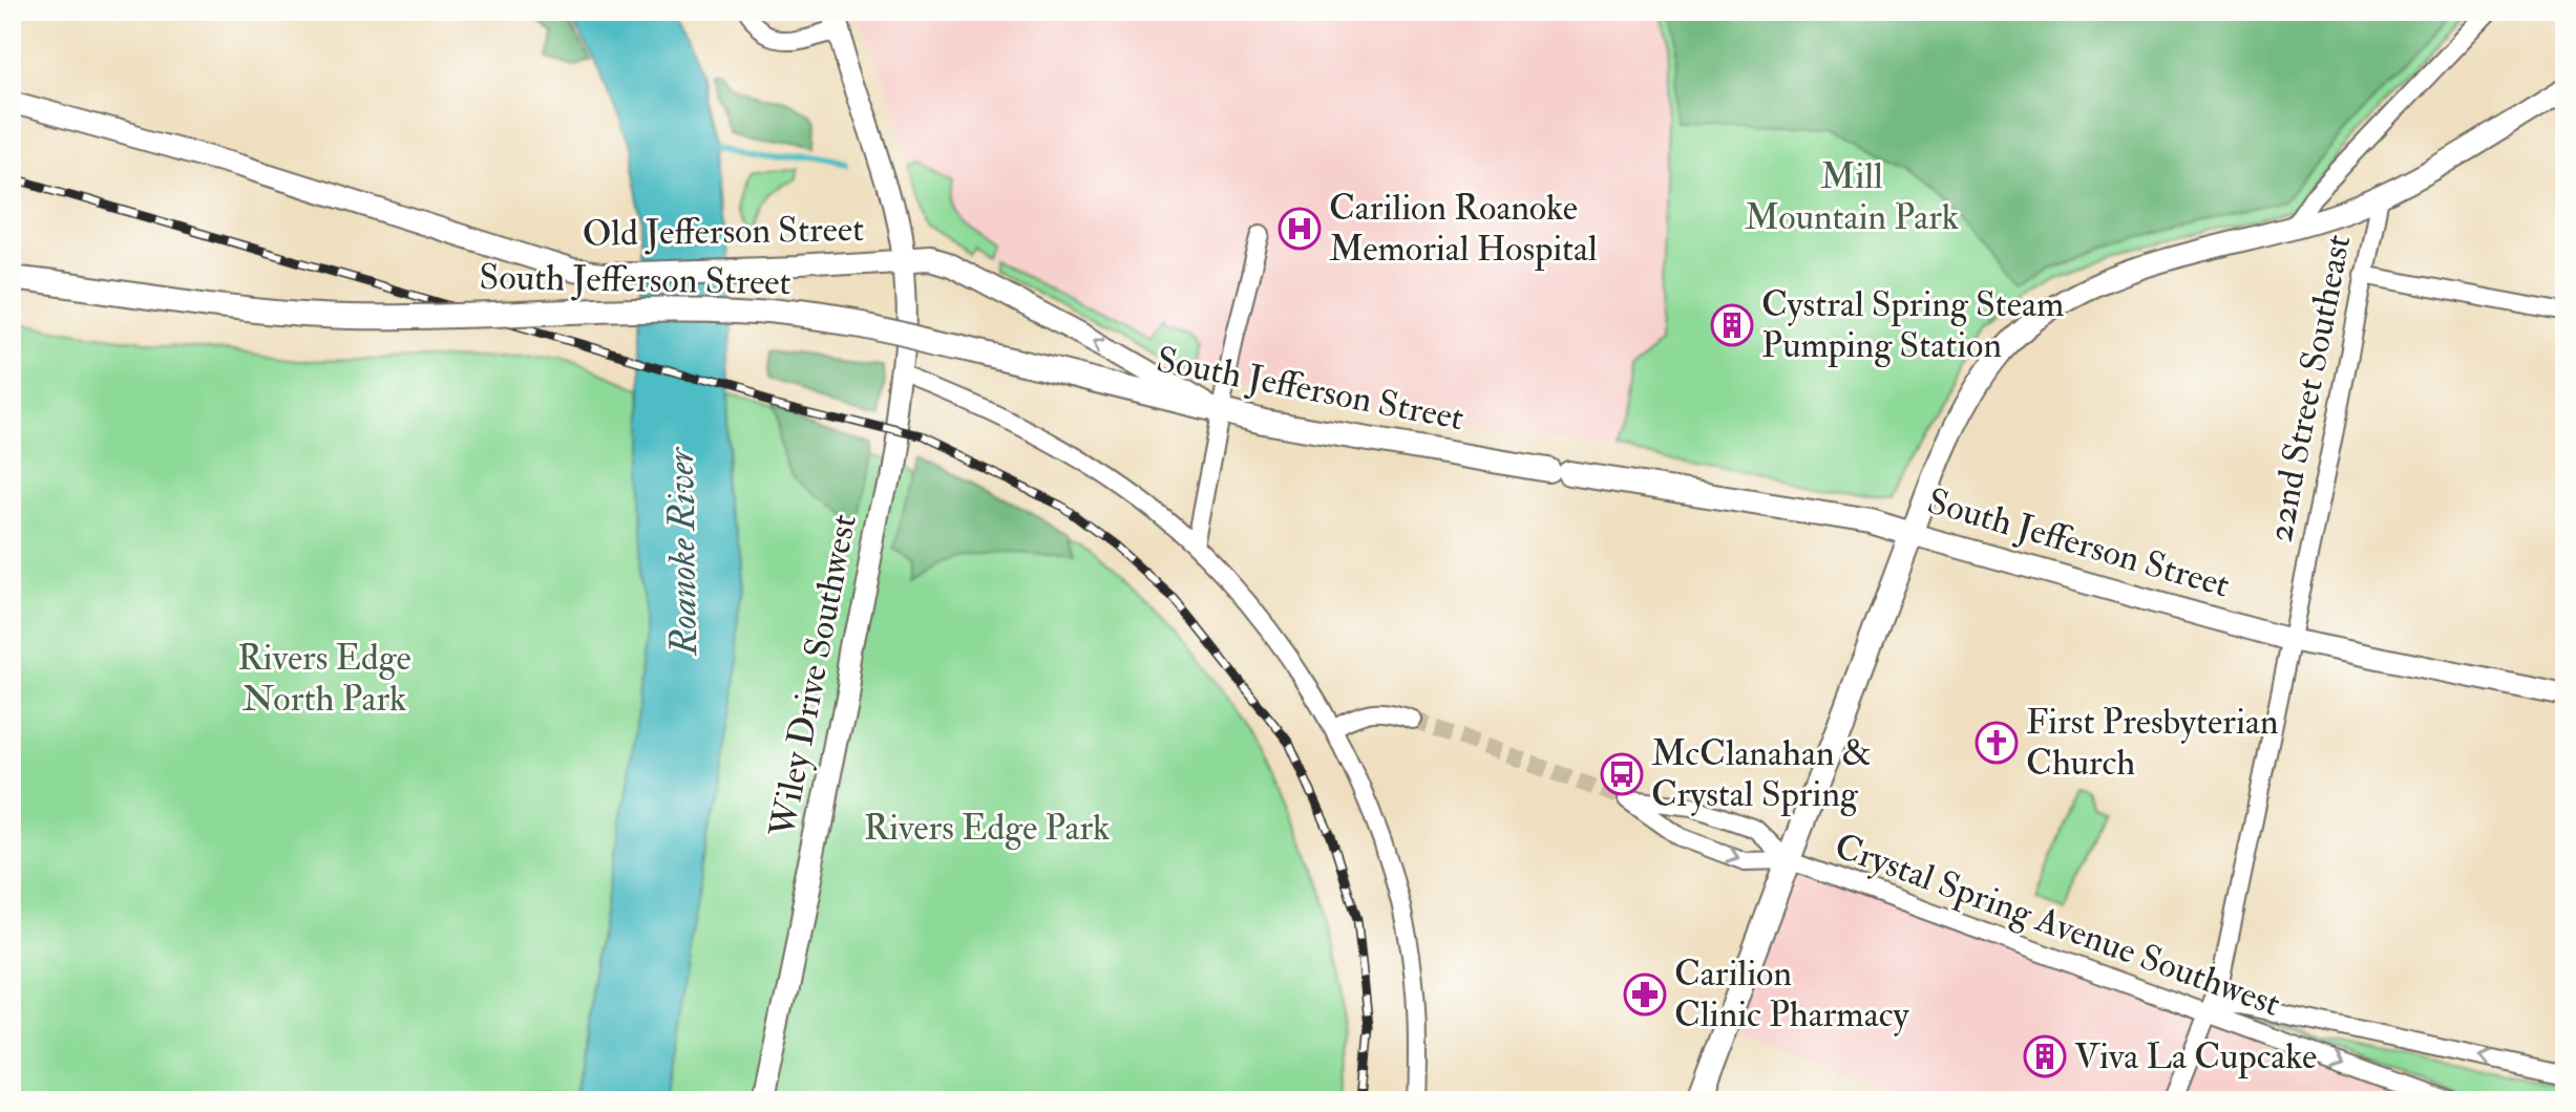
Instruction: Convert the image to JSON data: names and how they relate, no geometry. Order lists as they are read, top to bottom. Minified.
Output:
{"streets":{"main road":["South Jefferson Street"],"street":["Old Jefferson Street","22nd Street Southeast","Wiley Drive Southwest","Crystal Spring Avenue Southwest"]},"crossings":[["Old Jefferson Street","South Jefferson Street"],["Old Jefferson Street","Wiley Drive Southwest"],["South Jefferson Street","22nd Street Southeast"],["22nd Street Southeast","Crystal Spring Avenue Southwest"]],"water":["Roanoke River"],"parks":["Mill Mountain Park","Rivers Edge North Park","Rivers Edge Park"],"places":{"hospital":["Carilion Roanoke Memorial Hospital"],"building":["Cystral Spring Steam Pumping Station","Viva La Cupcake"],"church":["First Presbyterian Church"],"bus stop":["McClanahan & Crystal Spring"],"pharmacy":["Carilion Clinic Pharmacy"]}}
